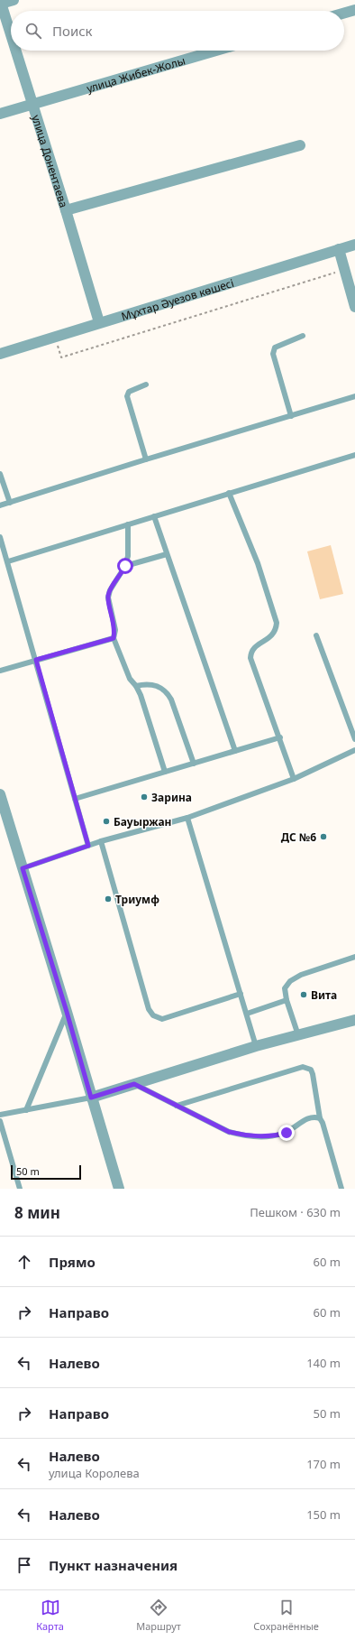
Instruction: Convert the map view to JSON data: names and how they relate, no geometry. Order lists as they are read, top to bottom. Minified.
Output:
{"streets":{"street":["улица Жибек-Жолы","улица Донентаева","Мұхтар Әуезов көшесі"]},"crossings":[["улица Жибек-Жолы","улица Донентаева"],["улица Донентаева","Мұхтар Әуезов көшесі"]],"places":["Зарина","Бауыржан","ДС №6","Триумф","Вита"],"scale_bar":"50 m","page":{"search":"Поиск","scale":"50 m","heading":["8 мин","Пешком · 630 m"],"list":[["Прямо","60 m"],["Направо","60 m"],["Налево","140 m"],["Направо","50 m"],["Налево","улица Королева","170 m"],["Налево","150 m"],"Пункт назначения"],"nav":["Карта","Маршрут","Сохранённые"]}}
